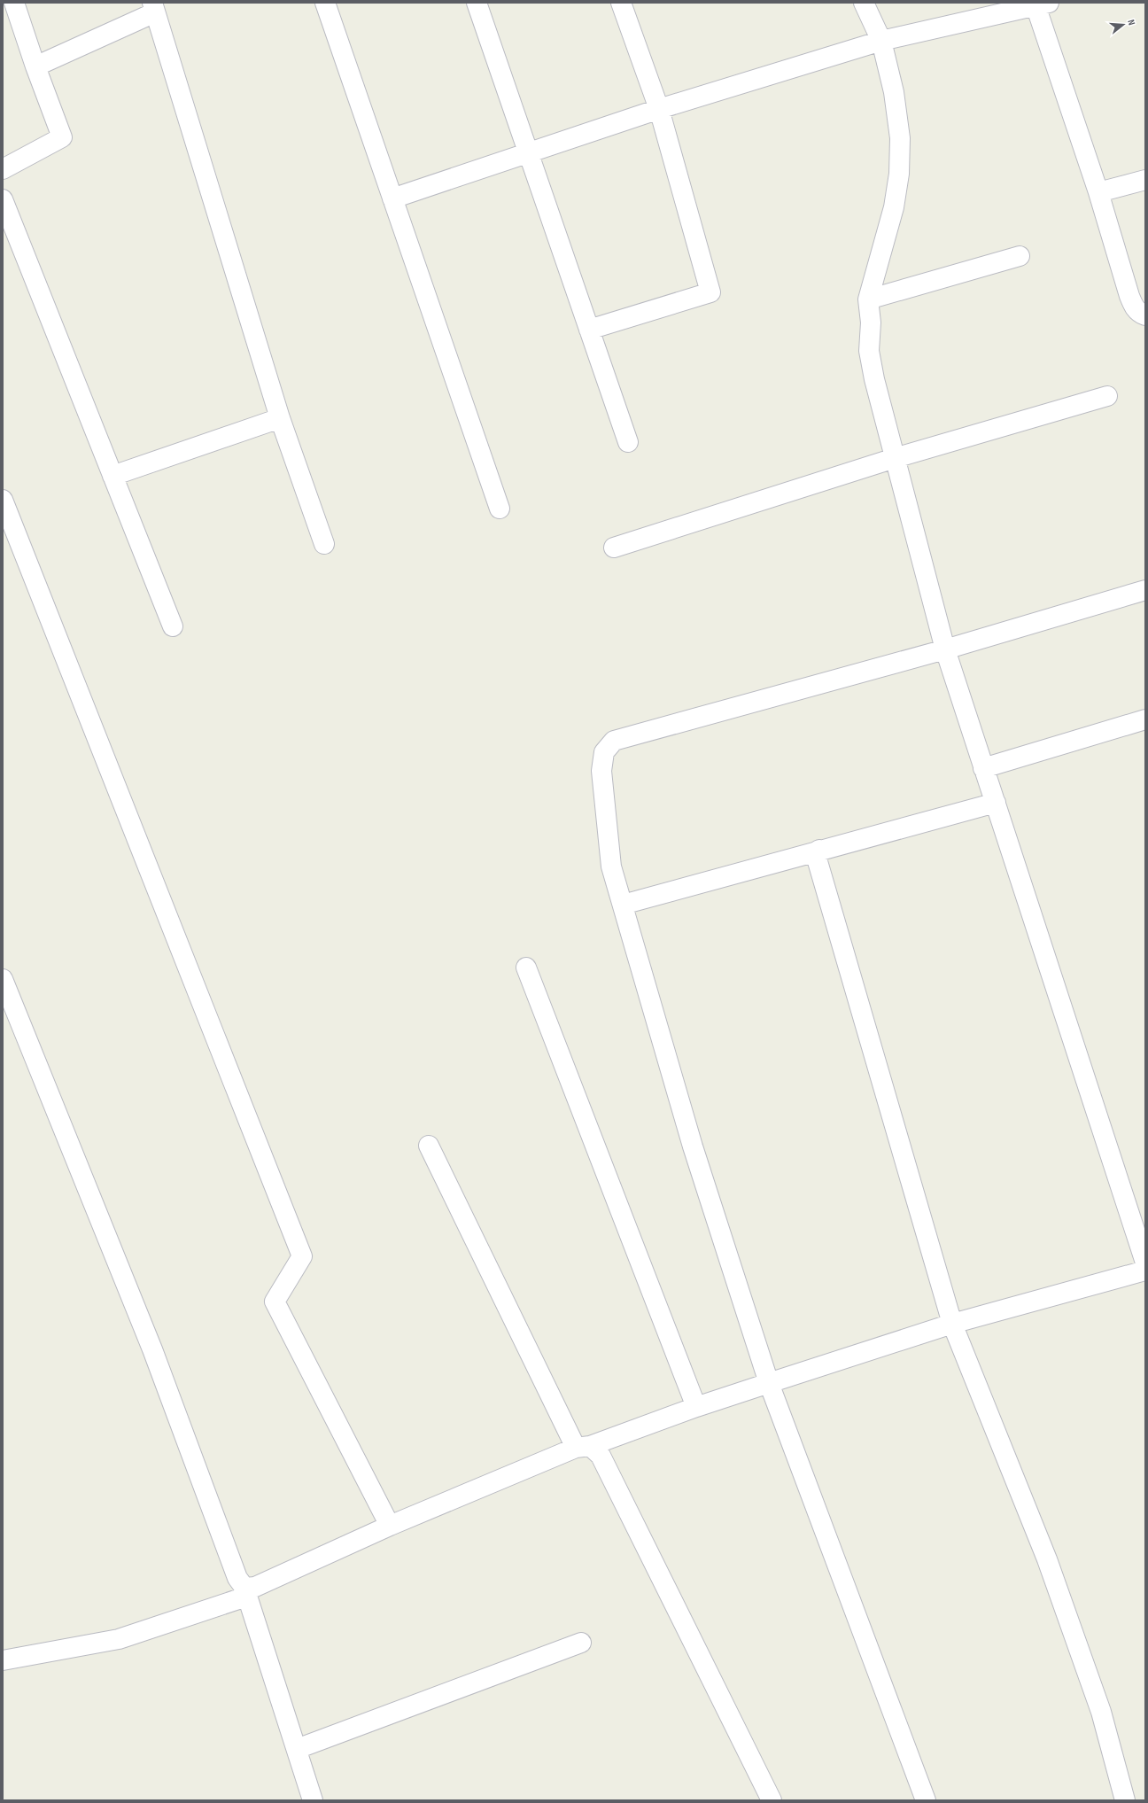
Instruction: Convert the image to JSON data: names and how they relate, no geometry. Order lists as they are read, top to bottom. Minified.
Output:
{"north":"right"}
